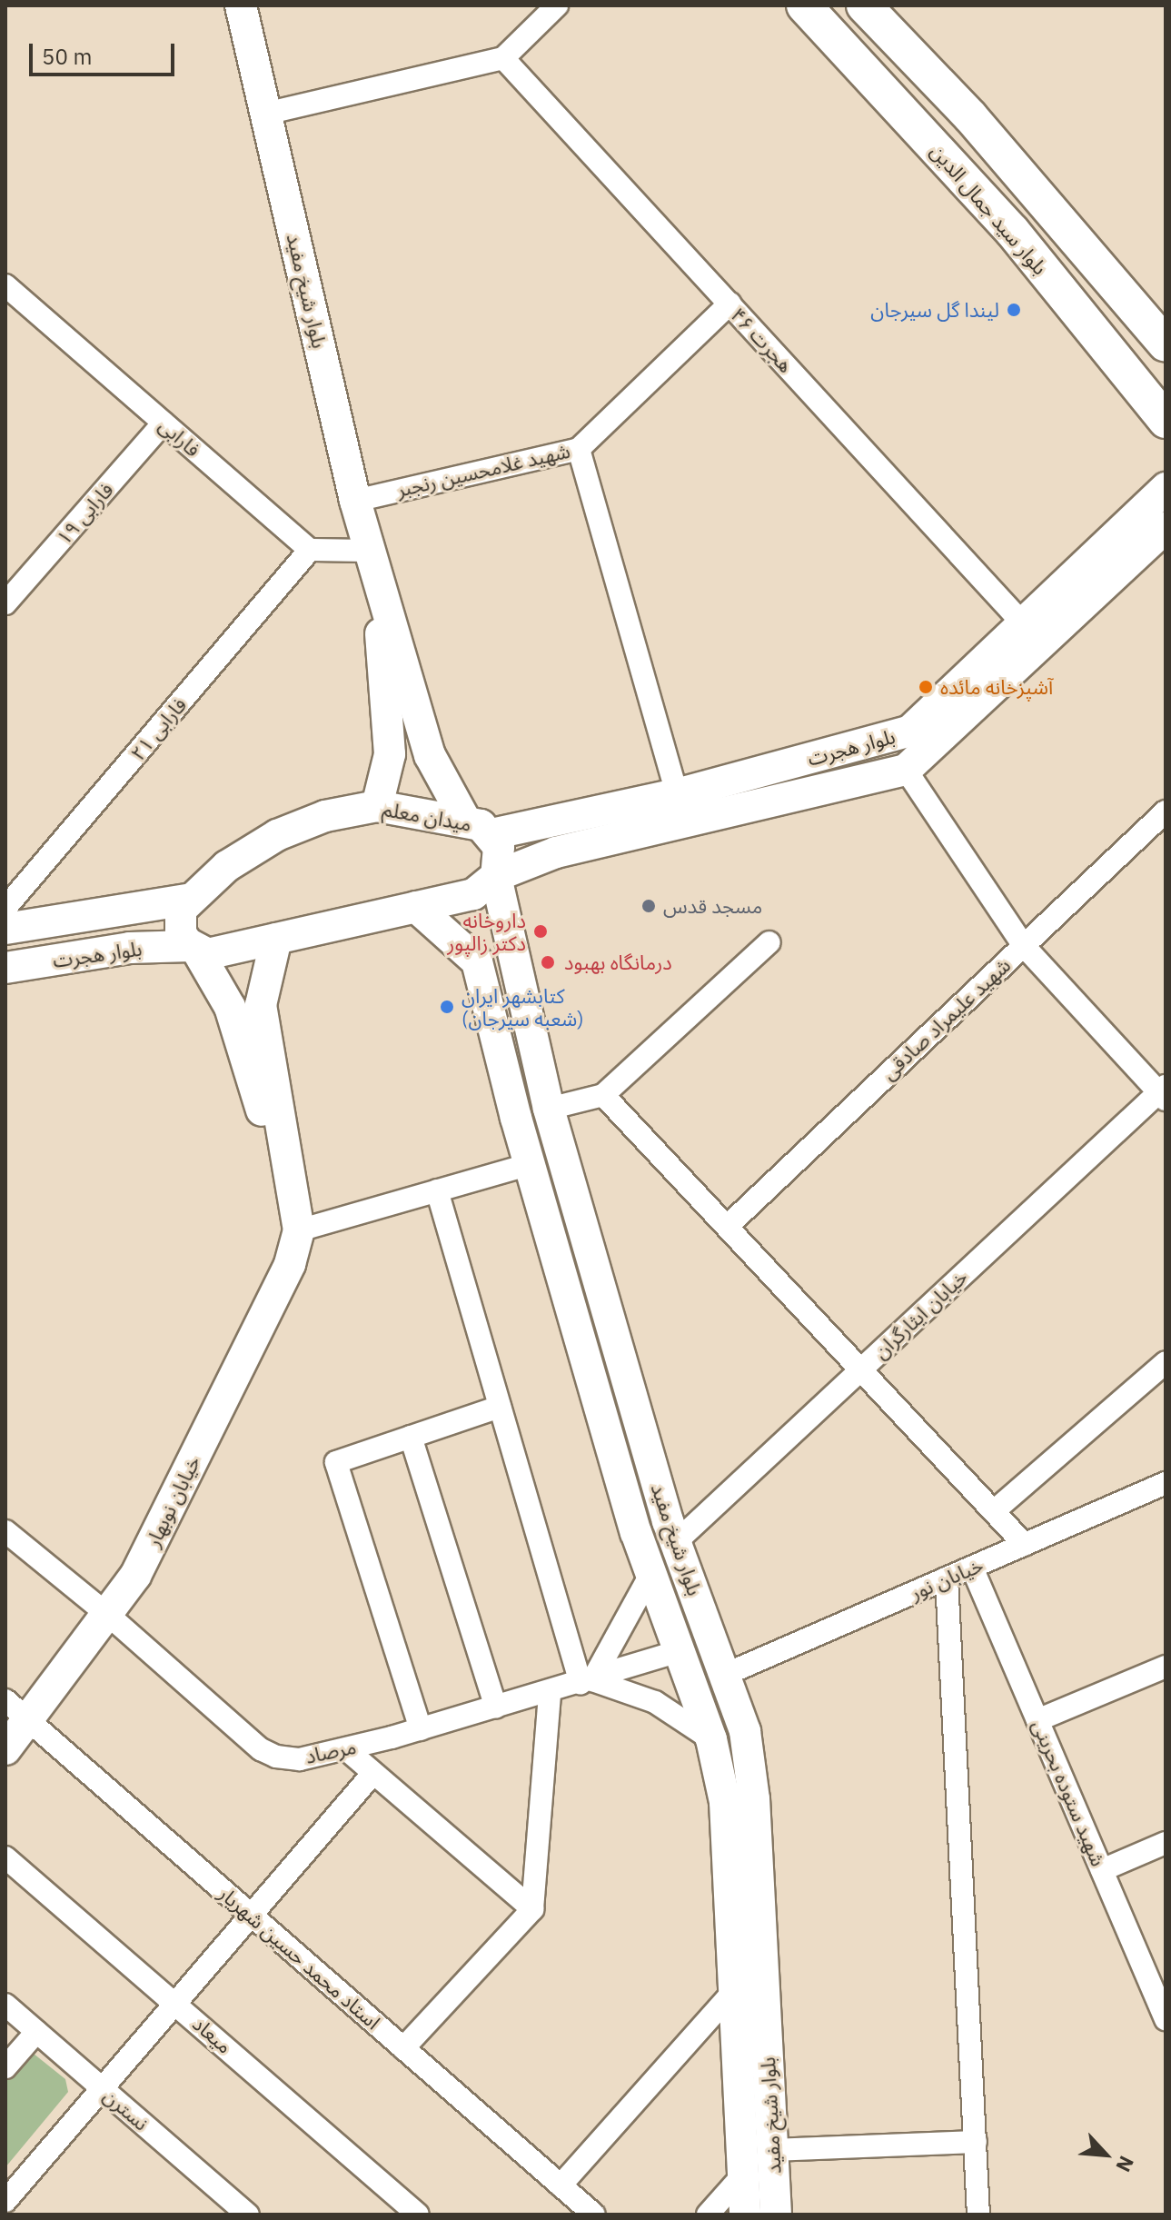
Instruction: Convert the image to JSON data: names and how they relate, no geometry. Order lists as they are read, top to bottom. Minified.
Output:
{"streets":{"main road":["بلوار سید جمال الدین"],"street":["بلوار شیخ مفید","هجرت ۴۶","فارابی","شهید غلامحسین رنجبر","فارابی ۱۹","فارابی ۲۱","بلوار هجرت","میدان معلم","شهید علیمراد صادقی","خیابان ایثارگران","خیابان نوبهار","خیابان نور","مرصاد","شهید ستوده بحرینی","استاد محمد حسین شهریار","میعاد","نسترن"]},"crossings":[["بلوار شیخ مفید","شهید غلامحسین رنجبر"],["بلوار شیخ مفید","بلوار هجرت"],["بلوار شیخ مفید","میدان معلم"],["بلوار شیخ مفید","خیابان ایثارگران"],["بلوار شیخ مفید","خیابان نور"],["بلوار شیخ مفید","مرصاد"],["هجرت ۴۶","شهید غلامحسین رنجبر"],["هجرت ۴۶","بلوار هجرت"],["فارابی","فارابی ۱۹"],["فارابی","فارابی ۲۱"],["بلوار هجرت","میدان معلم"],["خیابان نوبهار","مرصاد"],["خیابان نوبهار","استاد محمد حسین شهریار"],["خیابان نور","شهید ستوده بحرینی"]],"places":["لیندا گل سیرجان","آشپزخانه مائده","مسجد قدس","داروخانه دکتر زالپور","درمانگاه بهبود","کتابشهر ایران (شعبه سیرجان)"],"scale_bar":"50 m","north":"bottom right"}
